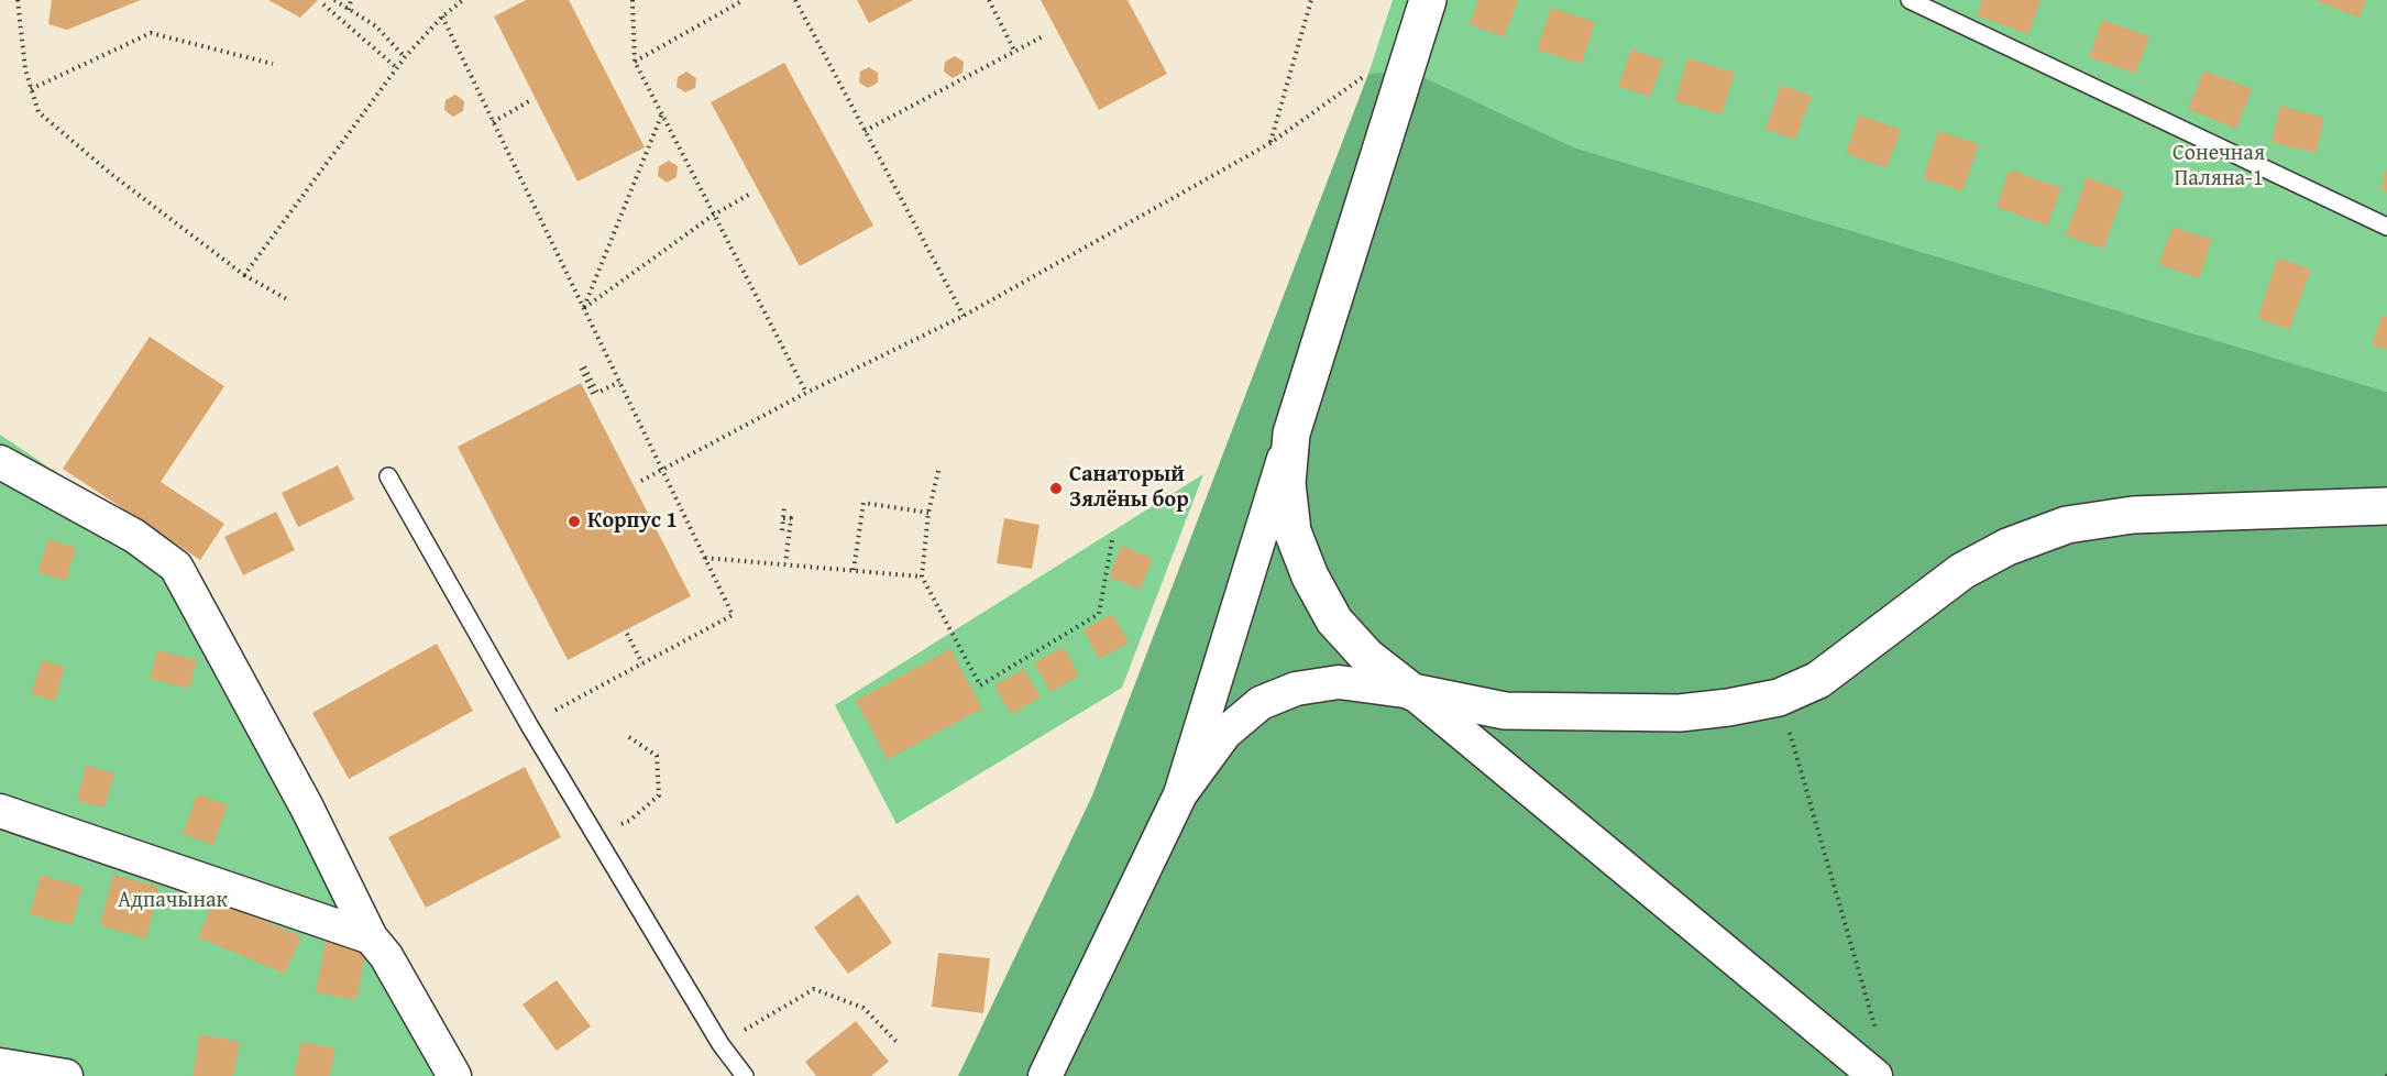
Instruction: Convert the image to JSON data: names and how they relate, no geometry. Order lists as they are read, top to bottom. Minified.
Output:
{"parks":["Сонечная Паляна-1","Адпачынак"],"places":["Санаторый Зялёны бор","Корпус 1"]}
